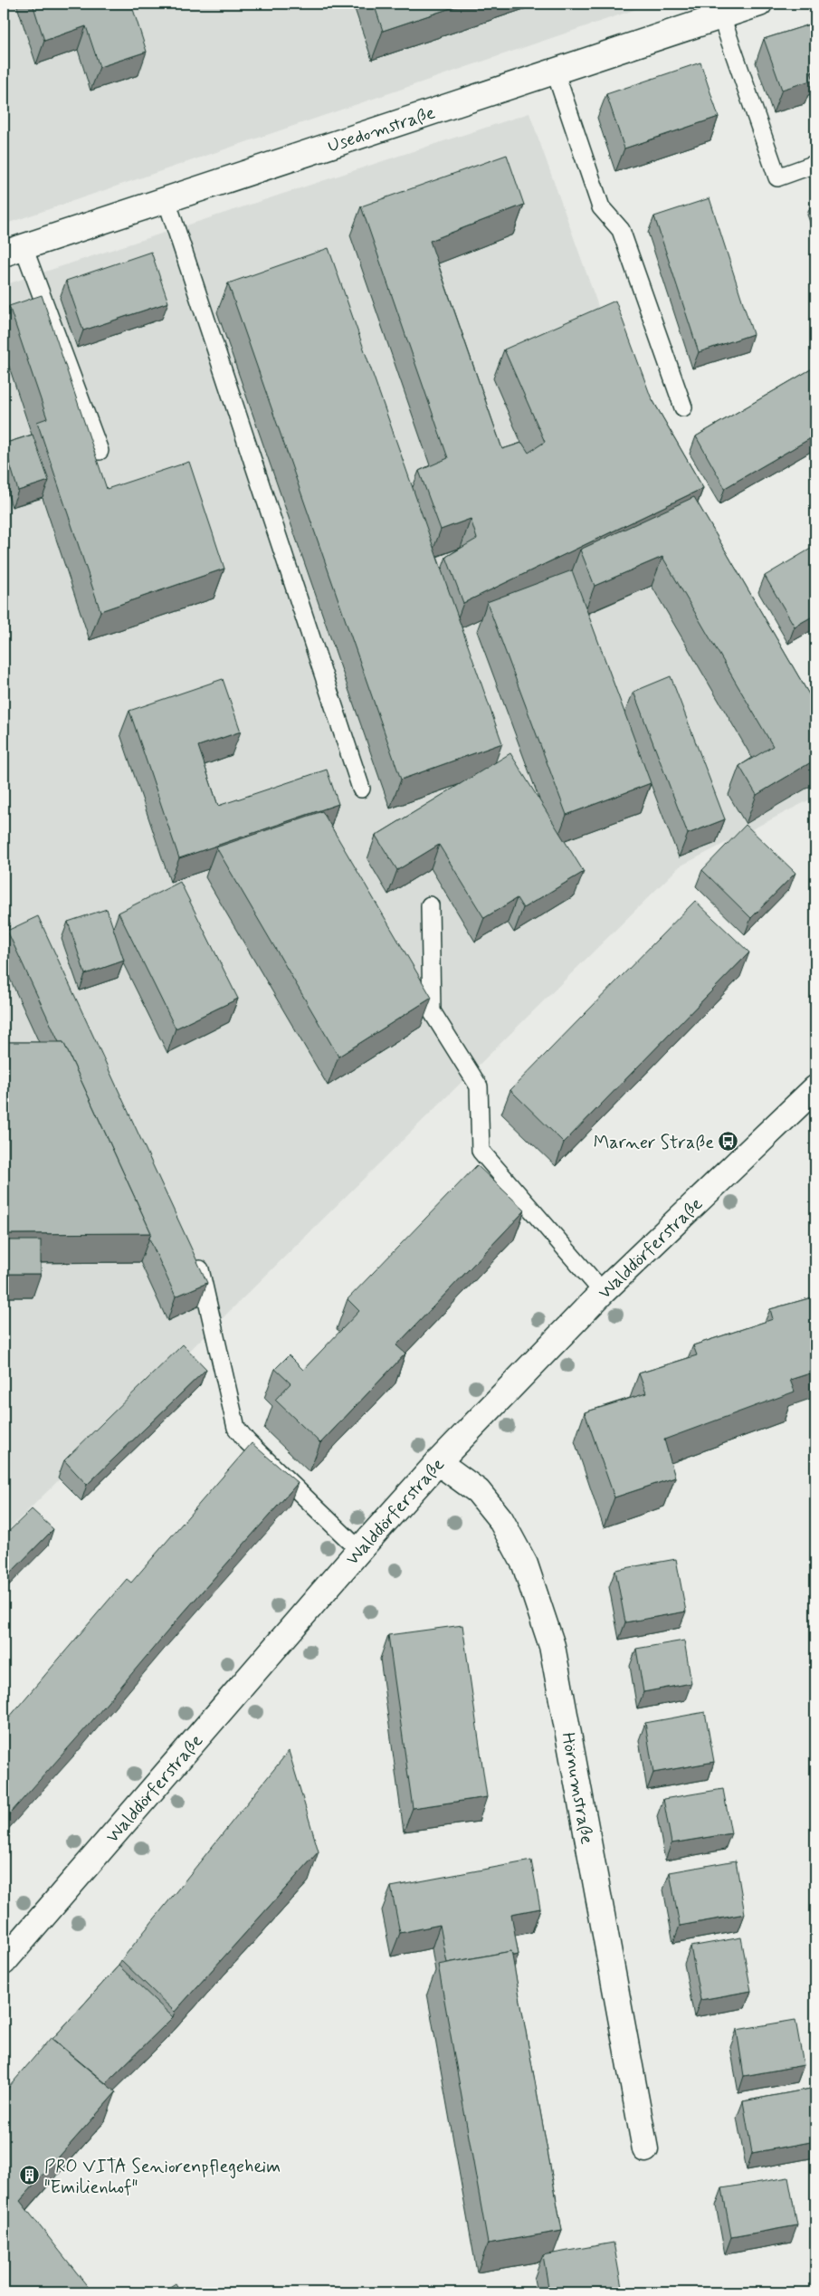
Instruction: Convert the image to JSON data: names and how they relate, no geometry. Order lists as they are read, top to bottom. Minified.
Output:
{"streets":{"street":["Usedomstraße","Walddörferstraße","Hörnumstraße"]},"crossings":[["Walddörferstraße","Hörnumstraße"]],"places":{"bus stop":["Marner Straße"],"building":["PRO VITA Seniorenpflegeheim \"Emilienhof\""]}}
